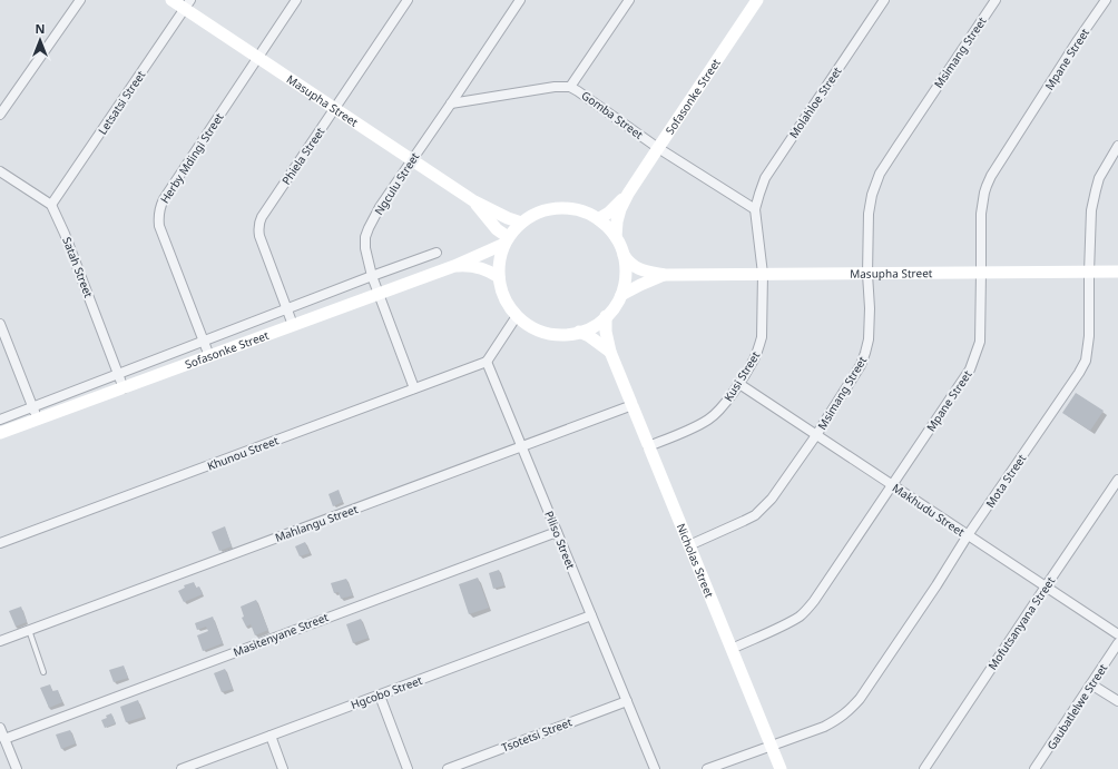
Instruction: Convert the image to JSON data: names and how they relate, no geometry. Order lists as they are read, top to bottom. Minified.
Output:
{"streets":{"main road":["Sofasonke Street","Masupha Street","Nicholas Street"],"street":["Msimang Street","Mpane Street","Letsatsi Street","Molahloe Street","Gomba Street","Phiela Street","Herby Mdingi Street","Ngculu Street","Satah Street","Kusi Street","Khunou Street","Mota Street","Makhudu Street","Mahlangu Street","Piliso Street","Mofutsanyana Street","Masitenyane Street","Hgcobo Street","Gaubatlelwe Street","Tsotetsi Street"]},"crossings":[["Msimang Street","Masupha Street"],["Msimang Street","Makhudu Street"],["Msimang Street","Nicholas Street"],["Mpane Street","Masupha Street"],["Mpane Street","Makhudu Street"],["Mpane Street","Nicholas Street"],["Sofasonke Street","Masupha Street"],["Sofasonke Street","Gomba Street"],["Sofasonke Street","Phiela Street"],["Sofasonke Street","Herby Mdingi Street"],["Sofasonke Street","Ngculu Street"],["Sofasonke Street","Satah Street"],["Sofasonke Street","Nicholas Street"],["Masupha Street","Letsatsi Street"],["Masupha Street","Phiela Street"],["Masupha Street","Herby Mdingi Street"],["Masupha Street","Ngculu Street"],["Masupha Street","Kusi Street"],["Masupha Street","Mota Street"],["Masupha Street","Nicholas Street"],["Letsatsi Street","Satah Street"],["Molahloe Street","Gomba Street"],["Molahloe Street","Kusi Street"],["Gomba Street","Ngculu Street"],["Gomba Street","Kusi Street"],["Ngculu Street","Khunou Street"],["Kusi Street","Makhudu Street"],["Kusi Street","Nicholas Street"],["Khunou Street","Piliso Street"],["Mota Street","Makhudu Street"],["Mota Street","Nicholas Street"],["Makhudu Street","Mofutsanyana Street"],["Mahlangu Street","Piliso Street"],["Mahlangu Street","Nicholas Street"],["Piliso Street","Masitenyane Street"],["Piliso Street","Hgcobo Street"],["Piliso Street","Tsotetsi Street"]],"north":"top"}
